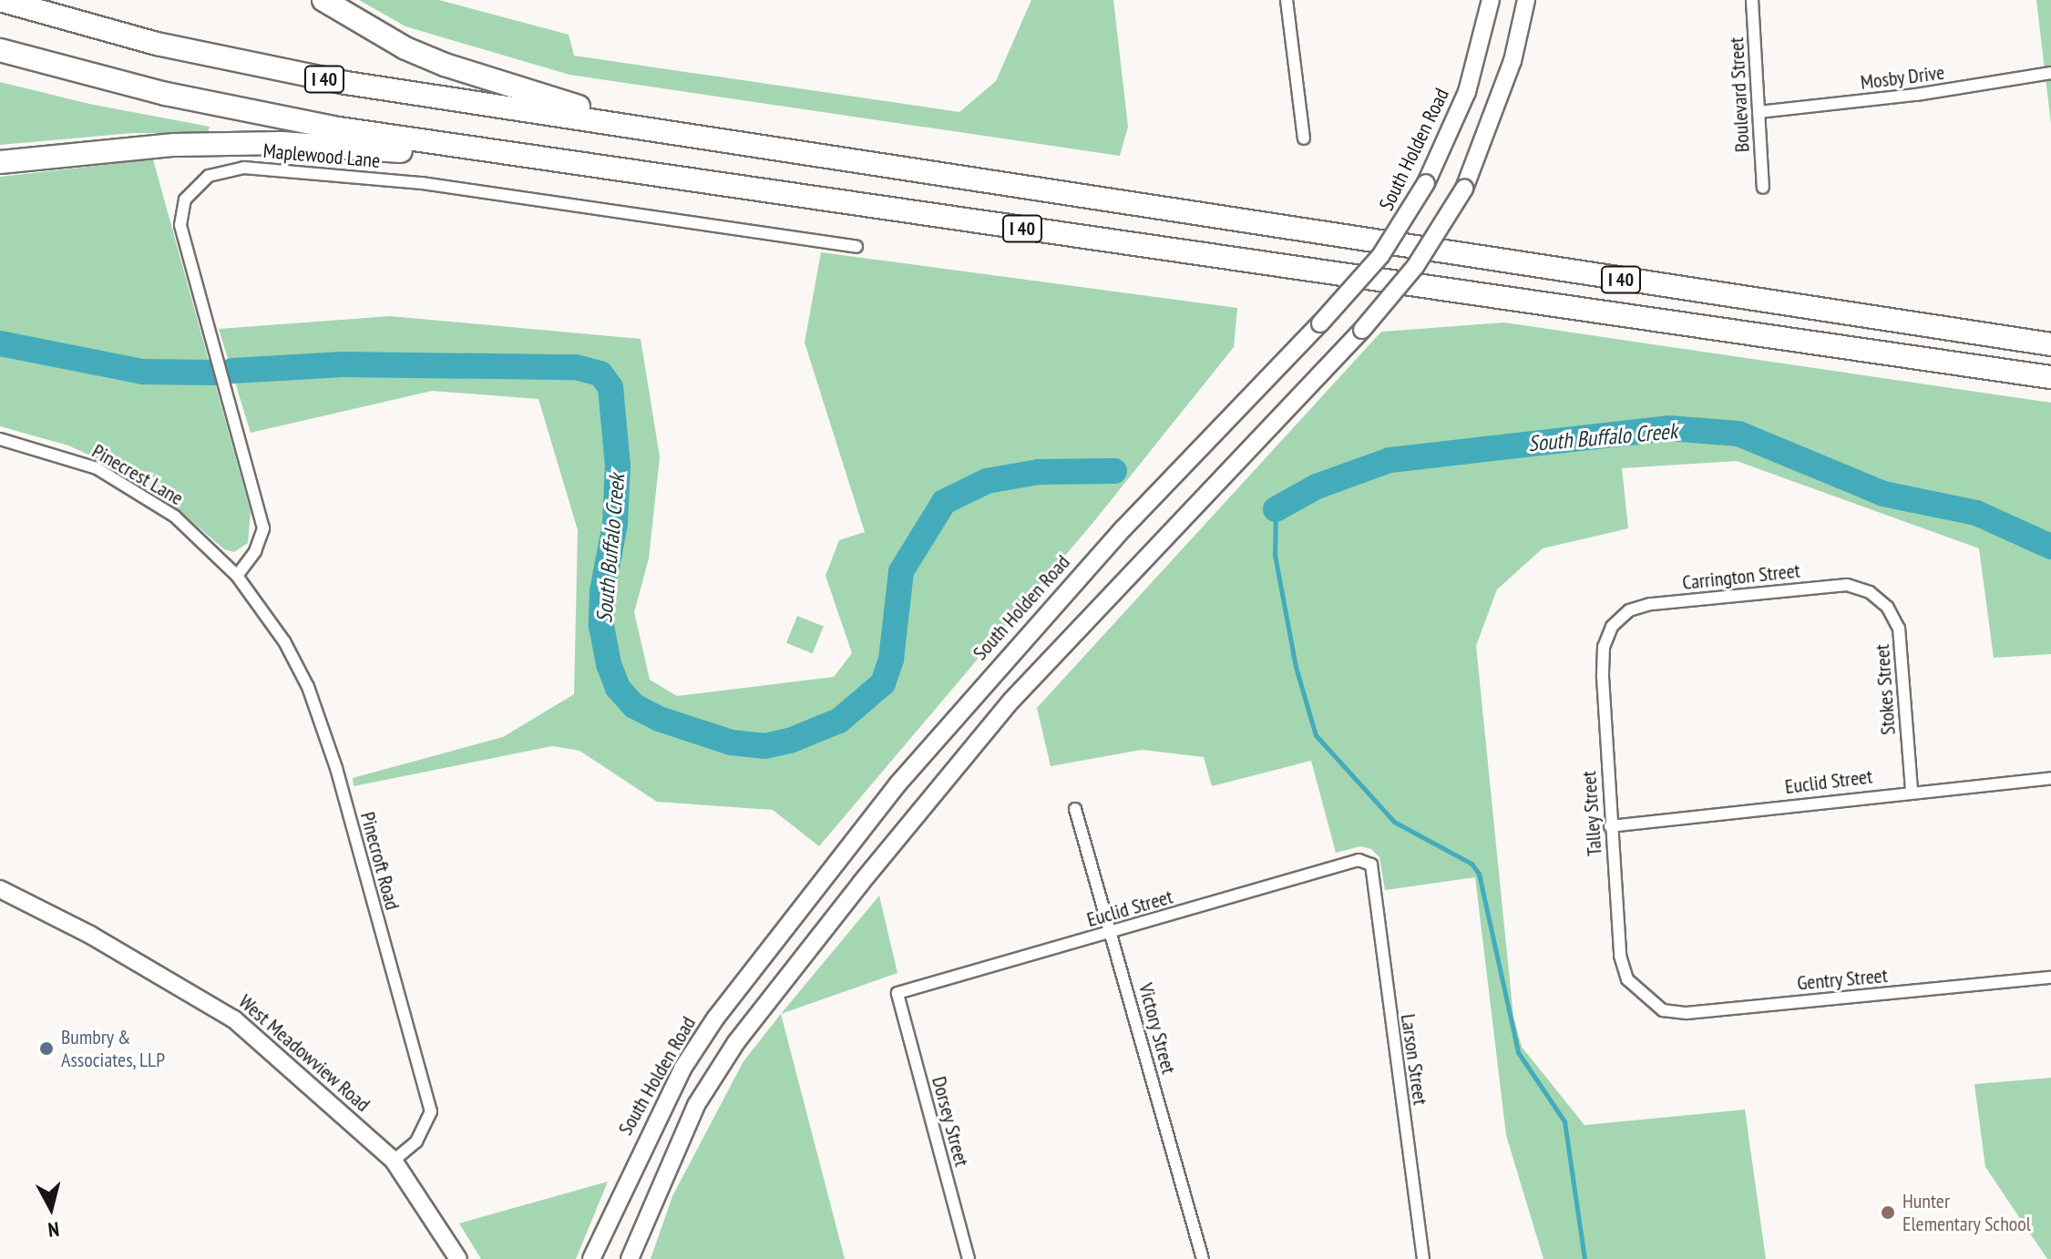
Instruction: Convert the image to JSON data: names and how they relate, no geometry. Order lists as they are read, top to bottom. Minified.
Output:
{"streets":{"highway":["I 40"],"main road":["South Holden Road","West Meadowview Road"],"street":["Mosby Drive","Boulevard Street","Maplewood Lane","Pinecrest Lane","Carrington Street","Stokes Street","Euclid Street","Talley Street","Pinecroft Road","Gentry Street","Victory Street","Larson Street","Dorsey Street"]},"crossings":[["Mosby Drive","Boulevard Street"],["Maplewood Lane","Pinecrest Lane"],["Maplewood Lane","Pinecroft Road"],["Pinecrest Lane","Pinecroft Road"],["Carrington Street","Stokes Street"],["Carrington Street","Talley Street"],["Stokes Street","Euclid Street"],["Euclid Street","Talley Street"],["Euclid Street","Victory Street"],["Euclid Street","Larson Street"],["Euclid Street","Dorsey Street"],["Talley Street","Gentry Street"],["Pinecroft Road","West Meadowview Road"]],"water":["South Buffalo Creek"],"places":["Bumbry & Associates, LLP","Hunter Elementary School"],"north":"bottom"}
